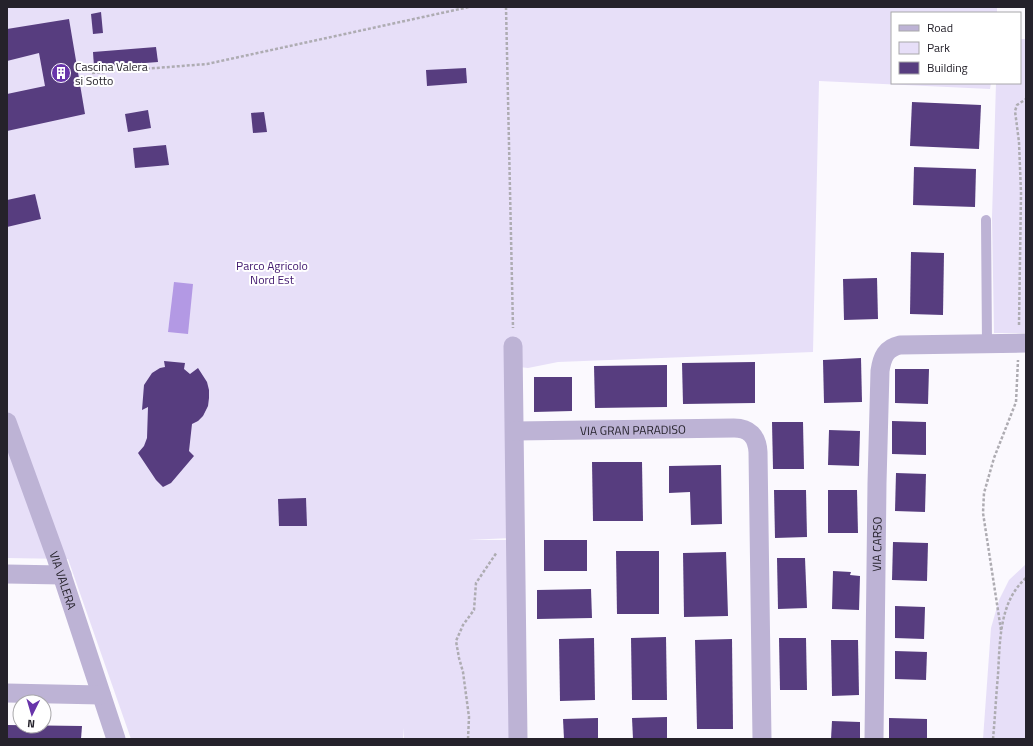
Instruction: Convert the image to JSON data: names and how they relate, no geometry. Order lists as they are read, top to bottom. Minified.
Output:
{"streets":{"street":["VIA GRAN PARADISO","VIA CARSO","VIA VALERA"]},"parks":["Parco Agricolo Nord Est"],"places":{"building":["Cascina Valera si Sotto"]},"legend":["Road","Park","Building"],"north":"bottom"}
